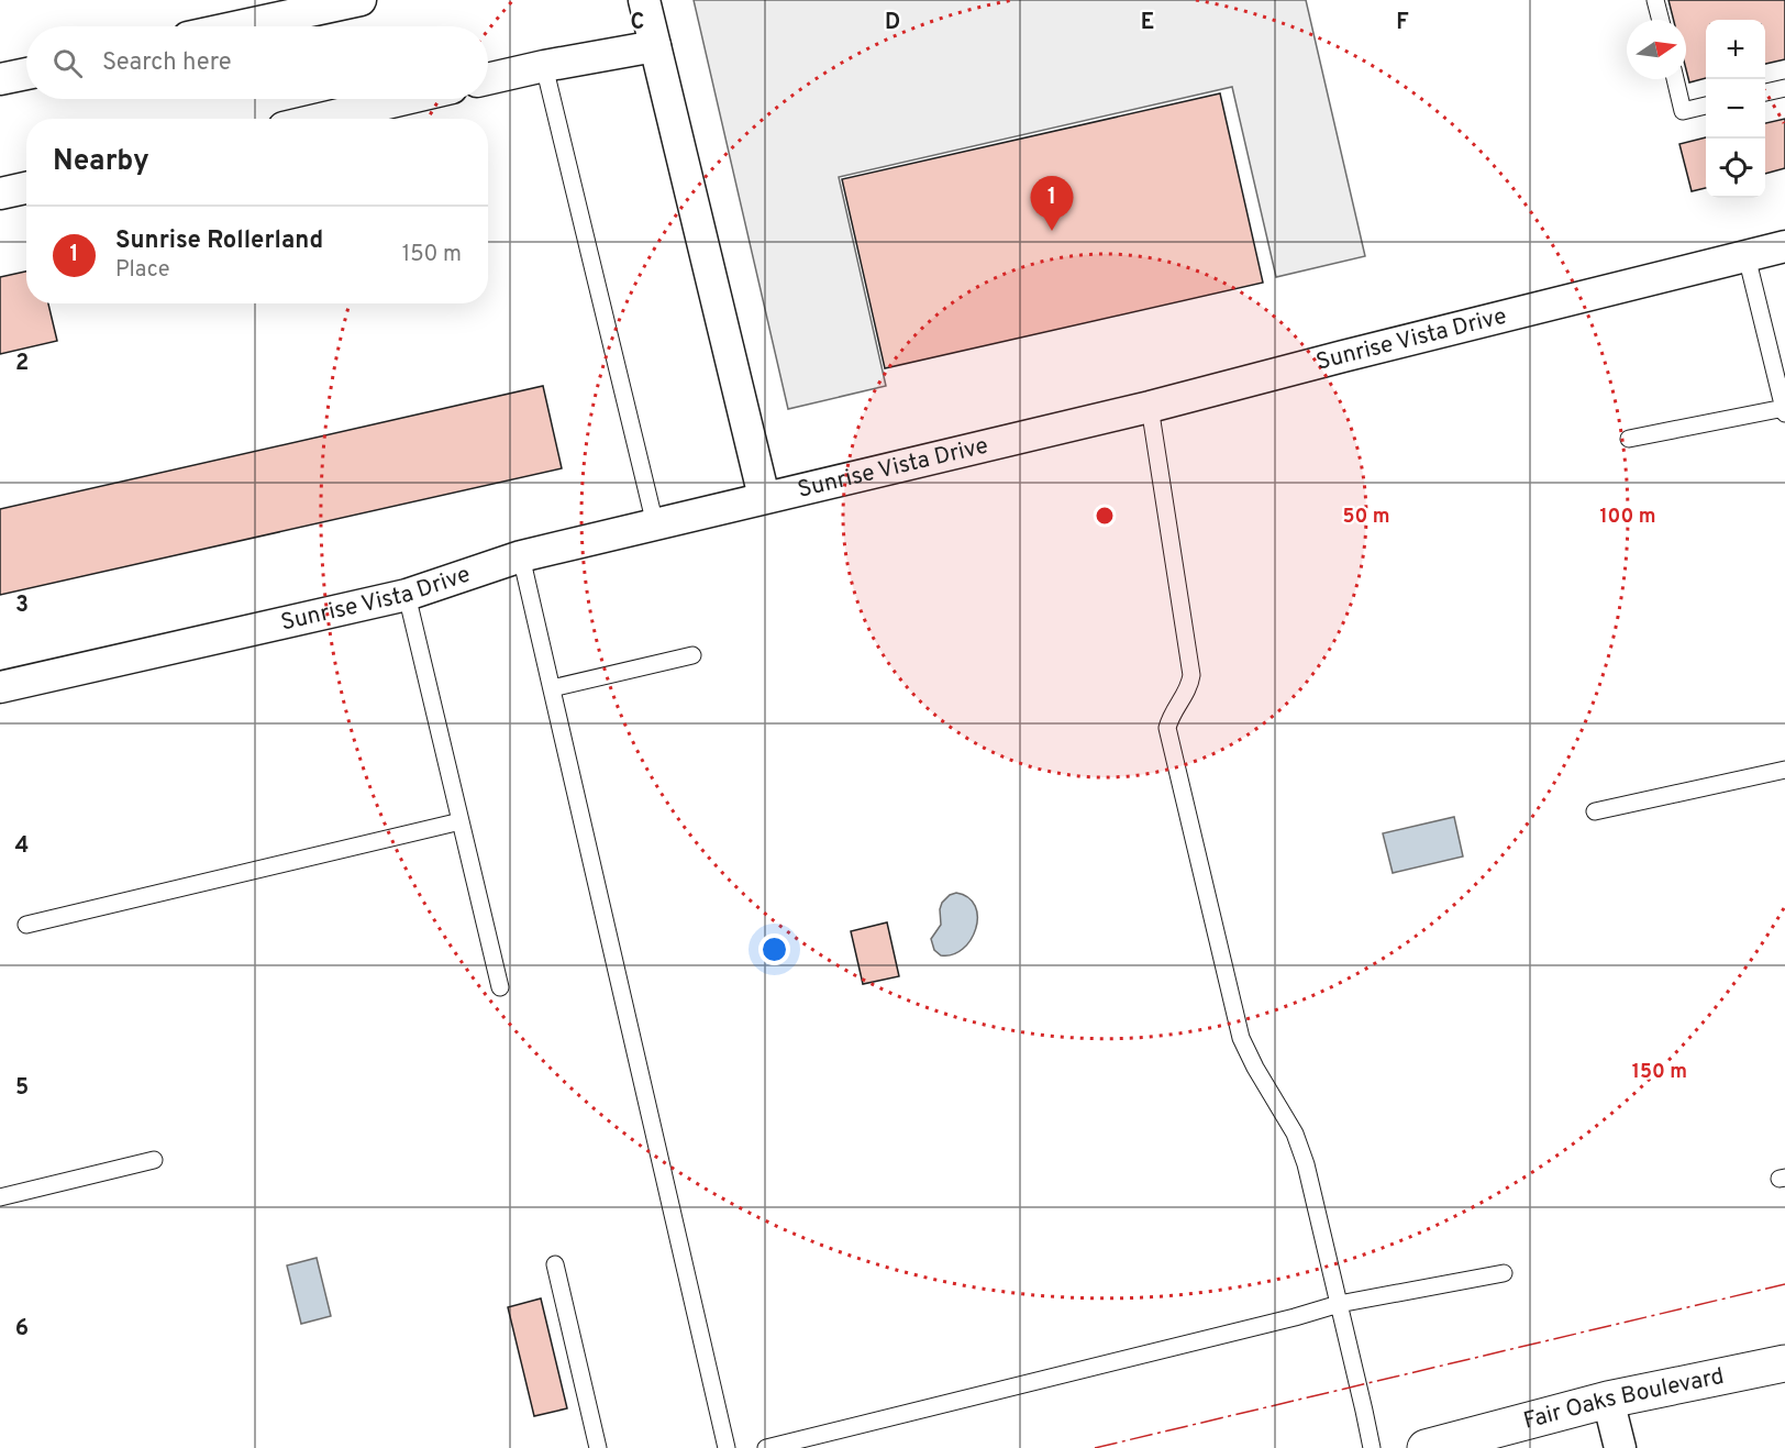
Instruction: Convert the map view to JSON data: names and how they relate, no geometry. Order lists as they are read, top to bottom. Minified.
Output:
{"streets":{"main road":["Fair Oaks Boulevard"],"street":["Sunrise Vista Drive"]},"north":"right","page":{"map_buttons":["+","−"],"search":"Search here","heading":"Nearby","pins":"1","list":[{"mark":"1","name":"Sunrise Rollerland","note":"Place","value":"150 m"}]},"grid":{"columns":["C","D","E","F"],"rows":["2","3","4","5","6"]},"rings":["50 m","100 m","150 m"]}
